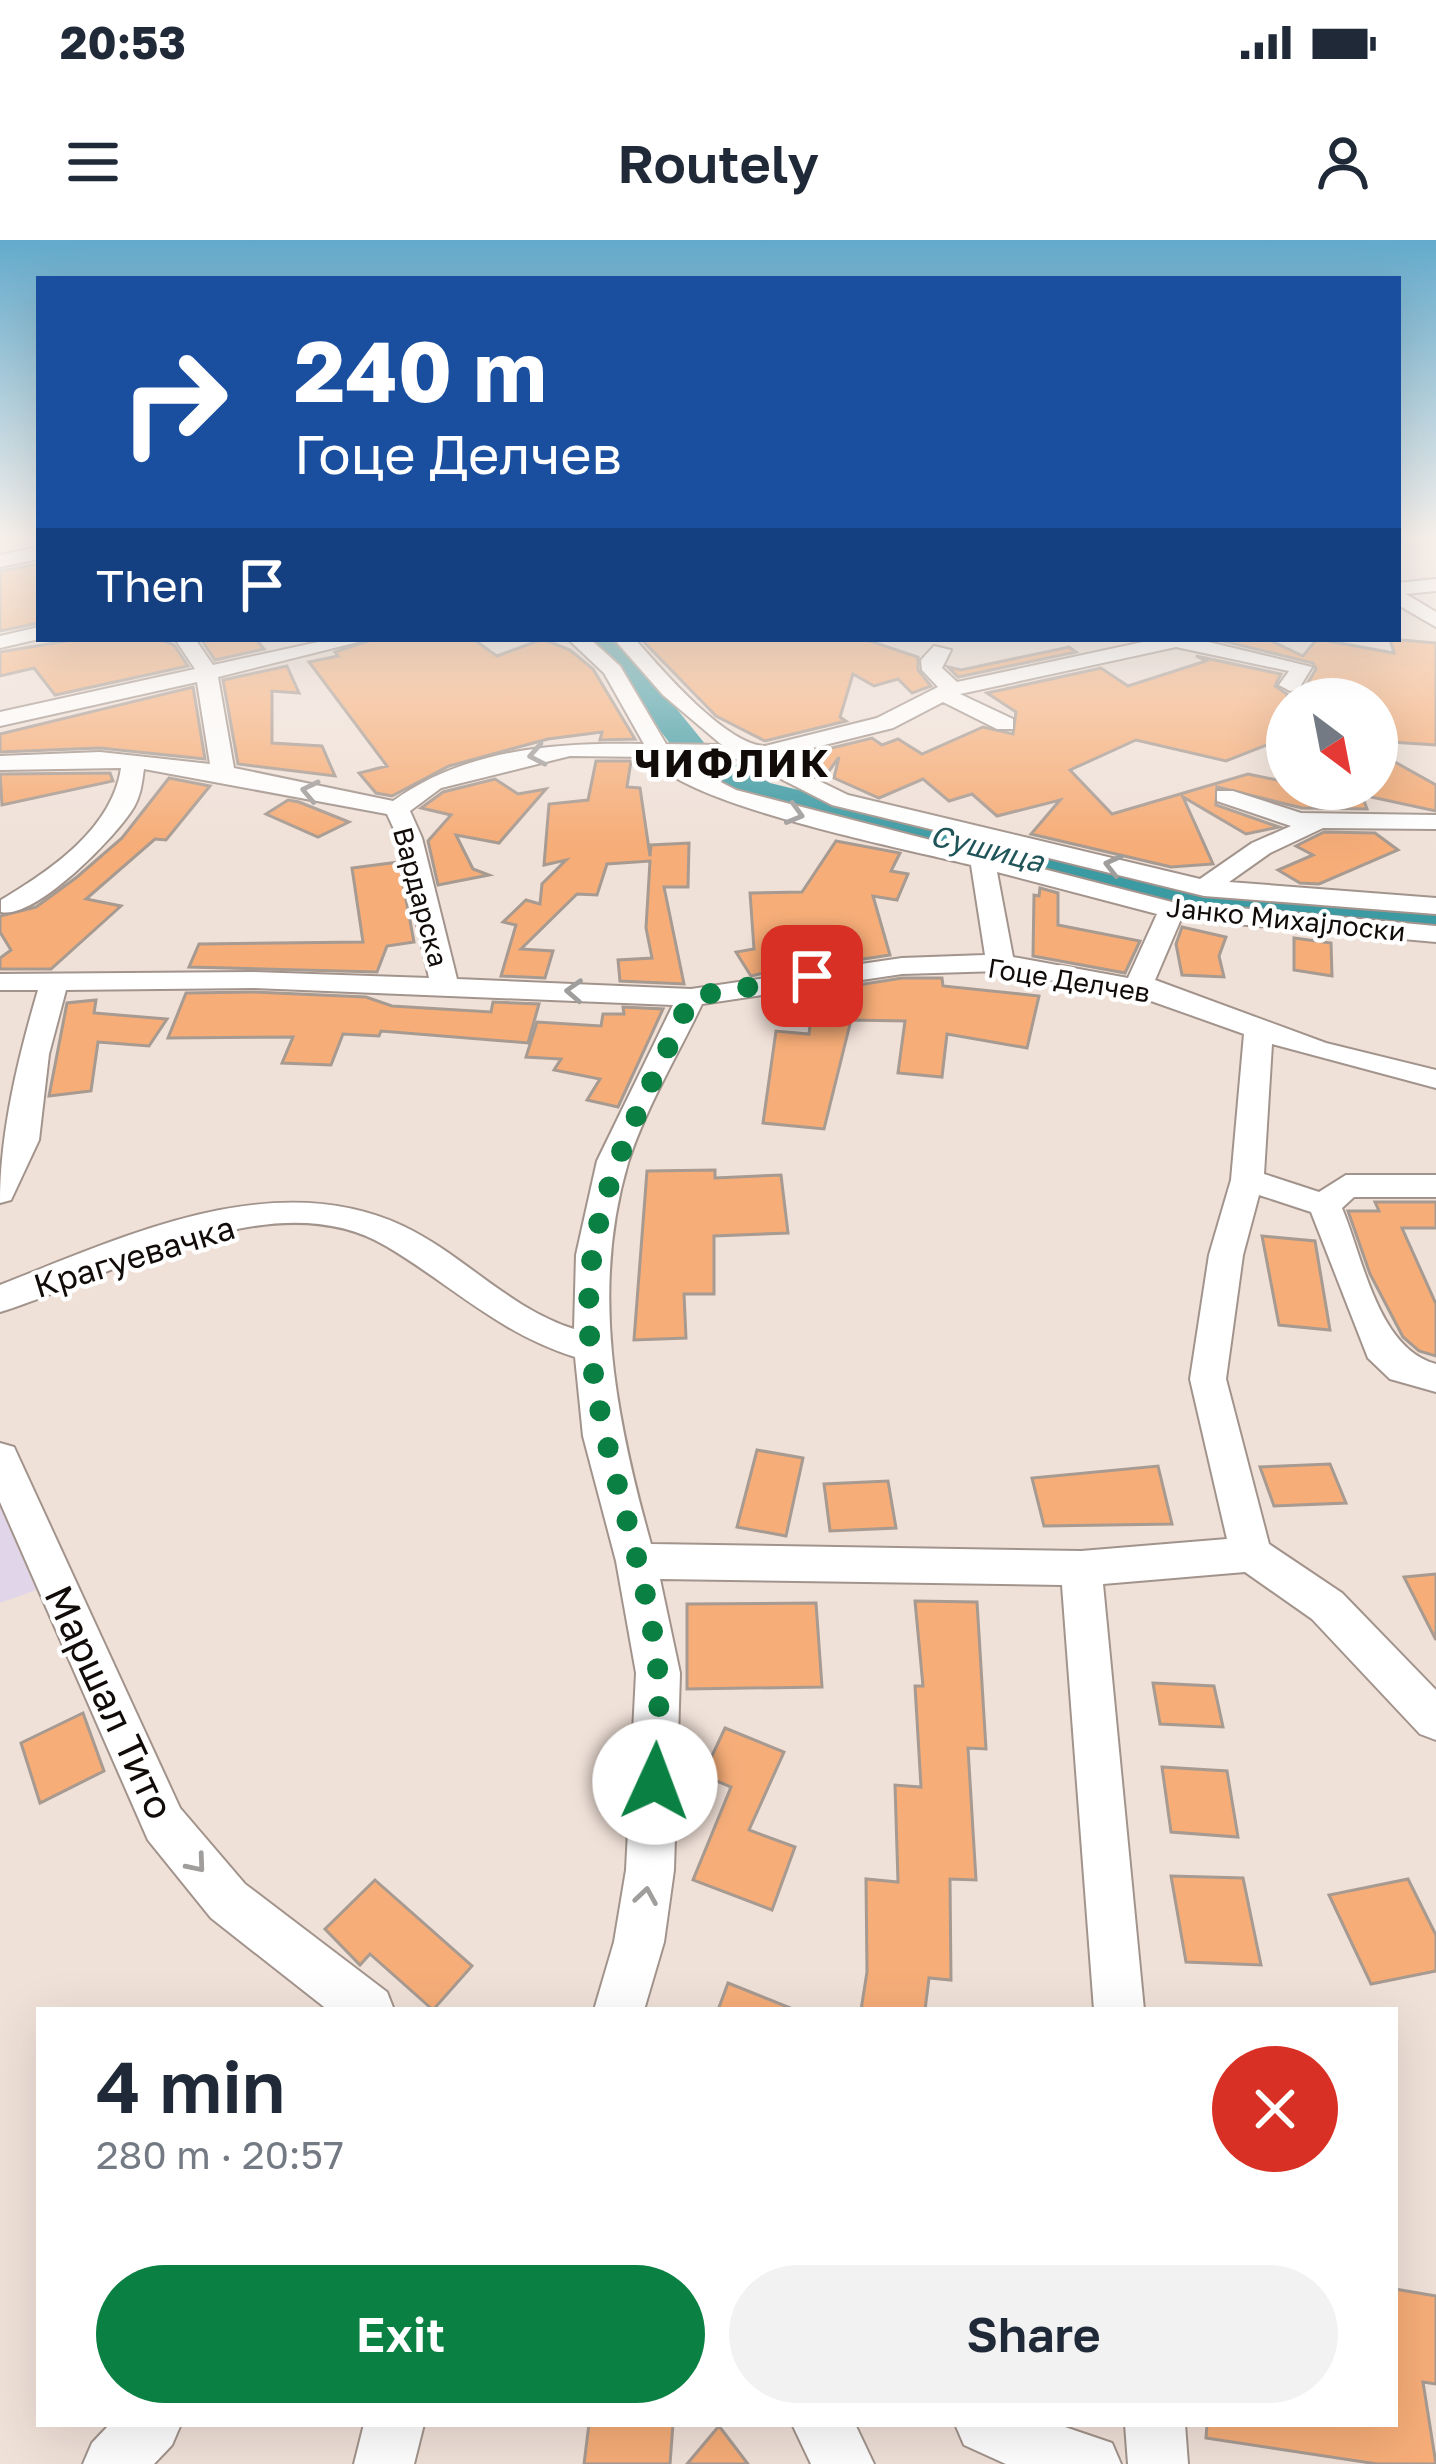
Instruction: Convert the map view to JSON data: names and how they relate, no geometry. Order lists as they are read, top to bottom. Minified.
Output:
{"streets":{"street":["Вардарска","Јанко Михајлоски","Гоце Делчев","Крагуевачка","Маршал Тито"]},"crossings":[["Вардарска","Гоце Делчев"]],"one_way":["Маршал Тито"],"districts":["ЧИФЛИК"],"water":["Сушица"],"north":"bottom right","page":{"status":"20:53","header":"Routely","turn":["240 m","Гоце Делчев"],"then":"Then","heading":["4 min","280 m · 20:57"],"buttons":["Exit","Share"]}}
